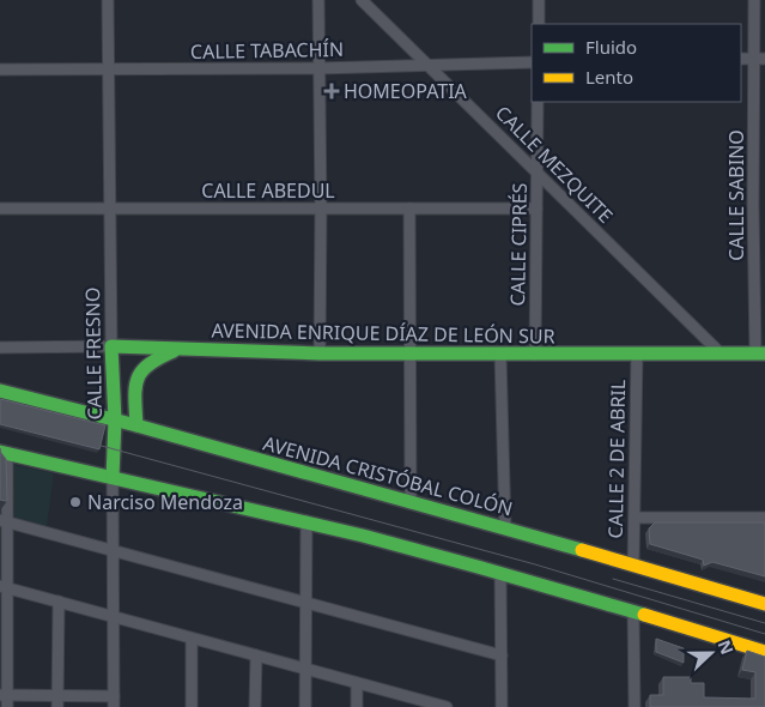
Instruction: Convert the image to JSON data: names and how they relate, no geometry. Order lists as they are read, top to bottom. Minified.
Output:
{"streets":{"main road":["AVENIDA ENRIQUE DÍAZ DE LEÓN SUR","CALLE FRESNO","AVENIDA CRISTÓBAL COLÓN"],"street":["CALLE TABACHÍN","CALLE MEZQUITE","CALLE ABEDUL","CALLE SABINO","CALLE CIPRÉS","CALLE 2 DE ABRIL"]},"crossings":[["CALLE TABACHÍN","CALLE MEZQUITE"],["CALLE TABACHÍN","CALLE FRESNO"],["CALLE MEZQUITE","CALLE CIPRÉS"],["CALLE MEZQUITE","AVENIDA ENRIQUE DÍAZ DE LEÓN SUR"],["CALLE ABEDUL","CALLE CIPRÉS"],["CALLE ABEDUL","CALLE FRESNO"],["CALLE SABINO","AVENIDA ENRIQUE DÍAZ DE LEÓN SUR"],["CALLE CIPRÉS","AVENIDA ENRIQUE DÍAZ DE LEÓN SUR"],["AVENIDA ENRIQUE DÍAZ DE LEÓN SUR","CALLE FRESNO"],["AVENIDA ENRIQUE DÍAZ DE LEÓN SUR","CALLE 2 DE ABRIL"],["CALLE FRESNO","AVENIDA CRISTÓBAL COLÓN"],["CALLE 2 DE ABRIL","AVENIDA CRISTÓBAL COLÓN"]],"places":{"health":["HOMEOPATIA"],"other":["Narciso Mendoza"]},"legend":["Fluido","Lento"],"north":"right"}
